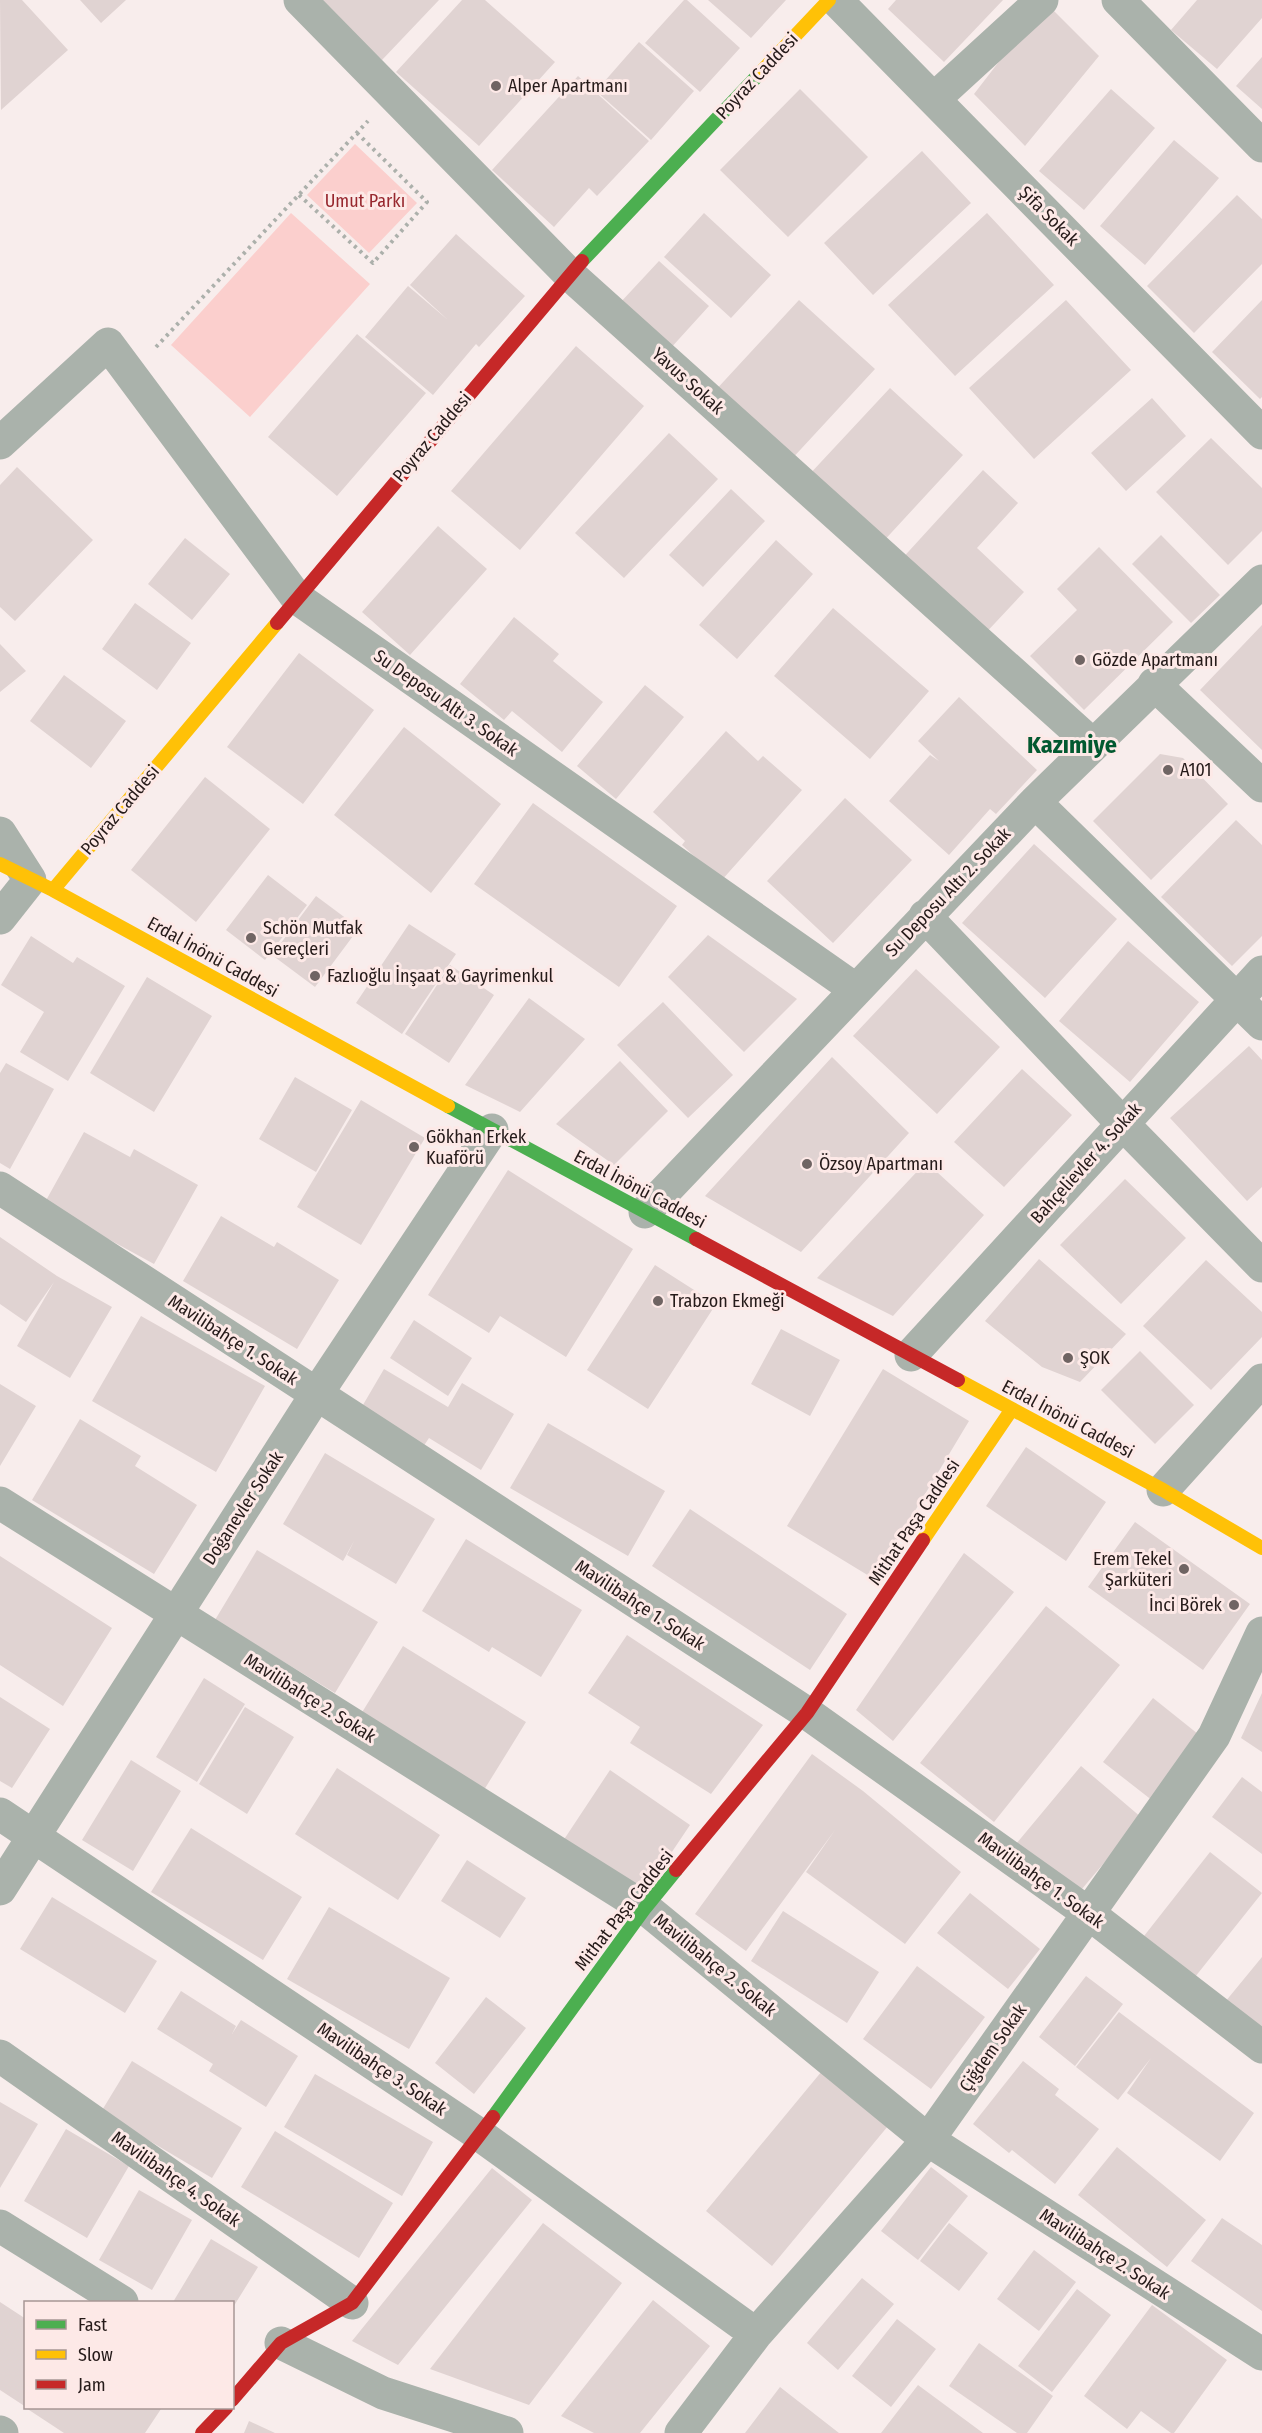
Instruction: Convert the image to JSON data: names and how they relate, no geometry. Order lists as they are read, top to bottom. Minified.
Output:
{"streets":{"street":["Poyraz Caddesi","Şifa Sokak","Yavus Sokak","Su Deposu Altı 3. Sokak","Su Deposu Altı 2. Sokak","Erdal İnönü Caddesi","Bahçelievler 4. Sokak","Mavilibahçe 1. Sokak","Doğanevler Sokak","Mithat Paşa Caddesi","Mavilibahçe 2. Sokak","Çiğdem Sokak","Mavilibahçe 3. Sokak","Mavilibahçe 4. Sokak"]},"crossings":[["Poyraz Caddesi","Yavus Sokak"],["Poyraz Caddesi","Su Deposu Altı 3. Sokak"],["Poyraz Caddesi","Erdal İnönü Caddesi"],["Yavus Sokak","Su Deposu Altı 2. Sokak"],["Su Deposu Altı 3. Sokak","Su Deposu Altı 2. Sokak"],["Su Deposu Altı 2. Sokak","Erdal İnönü Caddesi"],["Erdal İnönü Caddesi","Bahçelievler 4. Sokak"],["Erdal İnönü Caddesi","Doğanevler Sokak"],["Erdal İnönü Caddesi","Mithat Paşa Caddesi"],["Mavilibahçe 1. Sokak","Doğanevler Sokak"],["Mavilibahçe 1. Sokak","Mithat Paşa Caddesi"],["Mavilibahçe 1. Sokak","Çiğdem Sokak"],["Doğanevler Sokak","Mavilibahçe 2. Sokak"],["Doğanevler Sokak","Mavilibahçe 3. Sokak"],["Mithat Paşa Caddesi","Mavilibahçe 2. Sokak"],["Mithat Paşa Caddesi","Mavilibahçe 3. Sokak"],["Mithat Paşa Caddesi","Mavilibahçe 4. Sokak"],["Mavilibahçe 2. Sokak","Çiğdem Sokak"],["Çiğdem Sokak","Mavilibahçe 3. Sokak"]],"districts":["Kazımiye"],"parks":["Umut Parkı"],"places":["Alper Apartmanı","Gözde Apartmanı","A101","Schön Mutfak Gereçleri","Fazlıoğlu İnşaat & Gayrimenkul","Gökhan Erkek Kuaförü","Özsoy Apartmanı","Trabzon Ekmeği","ŞOK","Erem Tekel Şarküteri","İnci Börek"],"legend":["Fast","Slow","Jam"]}
